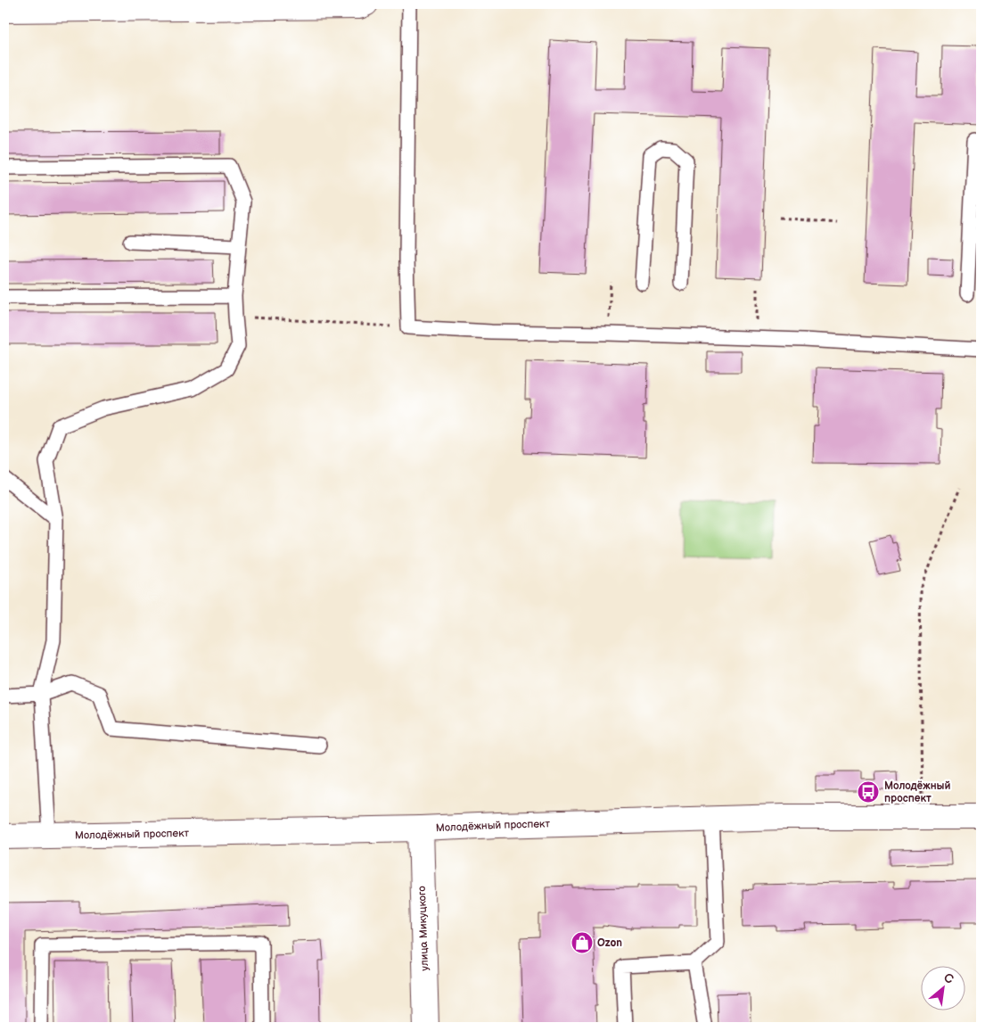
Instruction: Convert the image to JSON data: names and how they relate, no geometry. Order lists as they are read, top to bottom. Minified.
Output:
{"streets":{"street":["Молодёжный проспект","улица Микуцкого"]},"crossings":[["Молодёжный проспект","улица Микуцкого"]],"places":{"bus stop":["Молодёжный проспект"],"shop":["Ozon"]},"north":"top right"}
